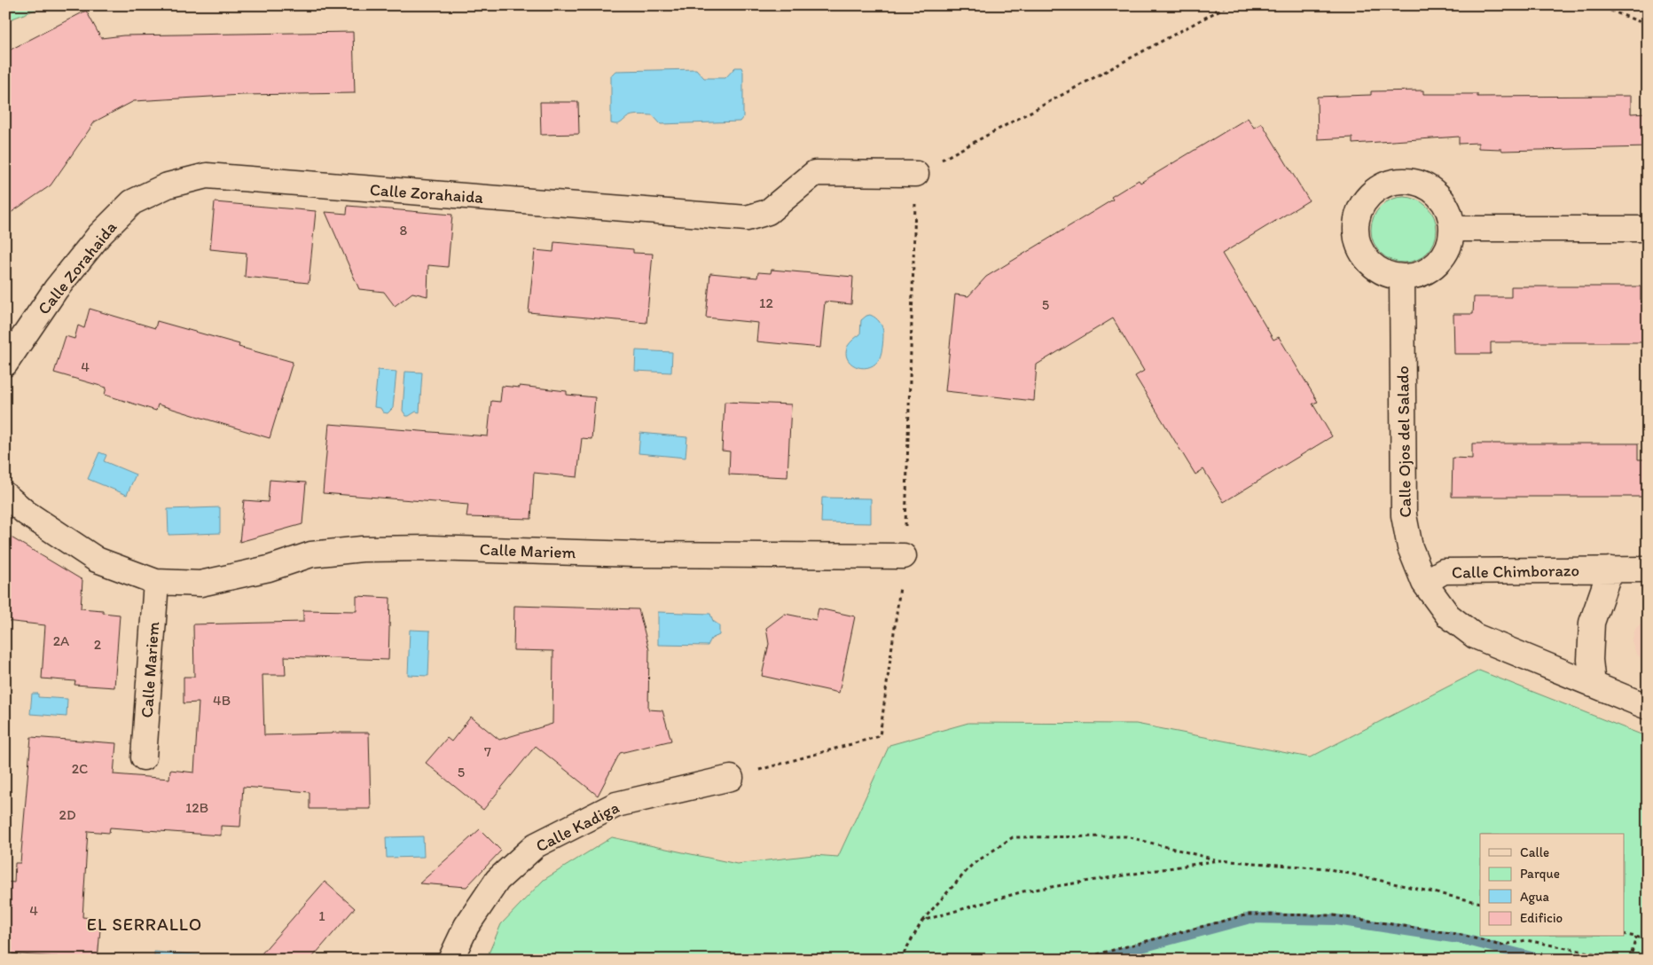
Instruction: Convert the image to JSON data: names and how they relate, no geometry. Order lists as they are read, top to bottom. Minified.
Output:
{"streets":{"street":["Calle Zorahaida","Calle Ojos del Salado","Calle Mariem","Calle Chimborazo","Calle Kadiga"]},"crossings":[["Calle Ojos del Salado","Calle Chimborazo"]],"districts":["EL SERRALLO"],"house_numbers":["8","12","5","4","2A","2","4B","7","2C","5","12B","2D","4","1"],"legend":["Calle","Parque","Agua","Edificio"]}
